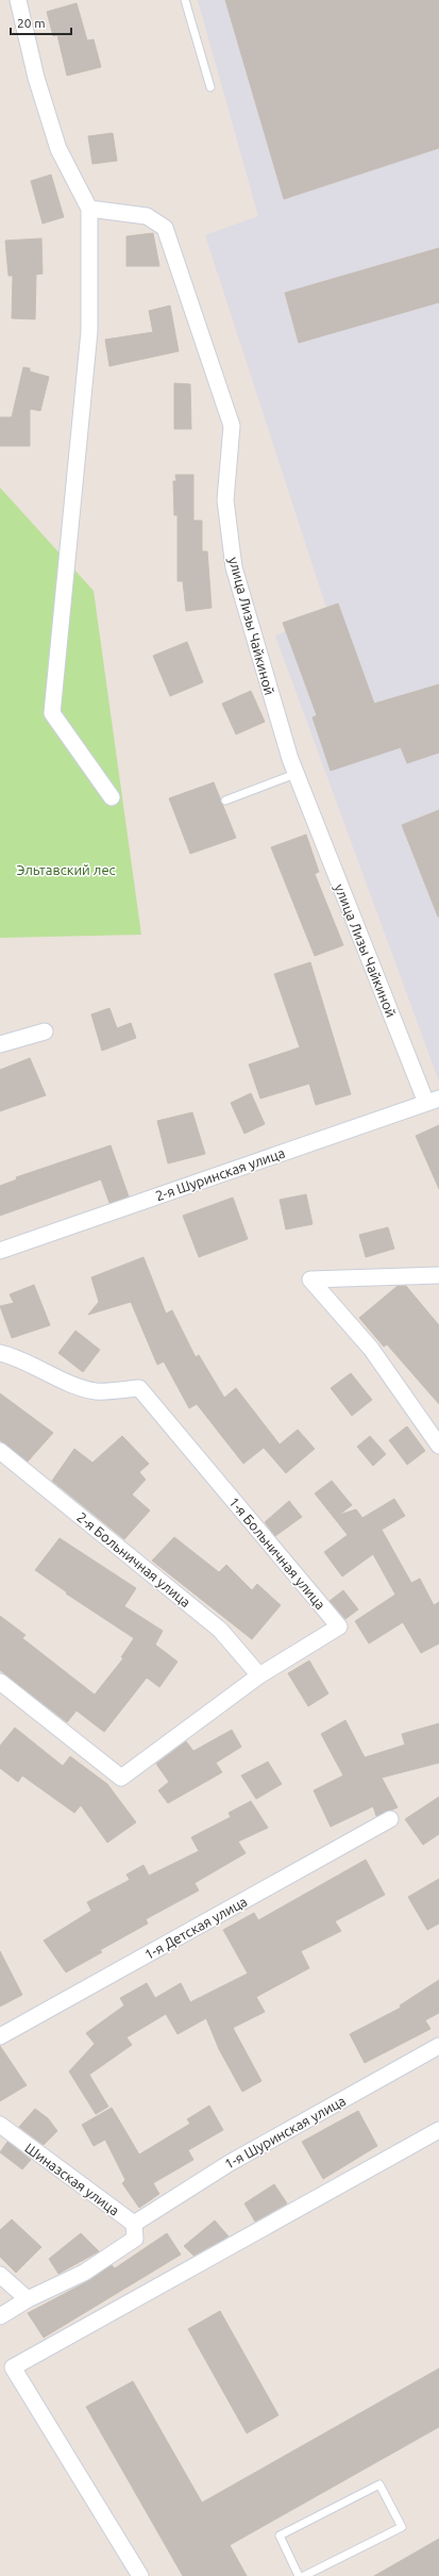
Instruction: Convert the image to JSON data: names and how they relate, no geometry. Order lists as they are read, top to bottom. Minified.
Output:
{"streets":{"street":["улица Лизы Чайкиной","2-я Шуринская улица","1-я Больничная улица","2-я Больничная улица","1-я Детская улица","1-я Шуринская улица","Шиназская улица"]},"crossings":[["улица Лизы Чайкиной","2-я Шуринская улица"],["1-я Больничная улица","2-я Больничная улица"],["1-я Шуринская улица","Шиназская улица"]],"parks":["Эльтавский лес"],"scale_bar":"20 m"}
